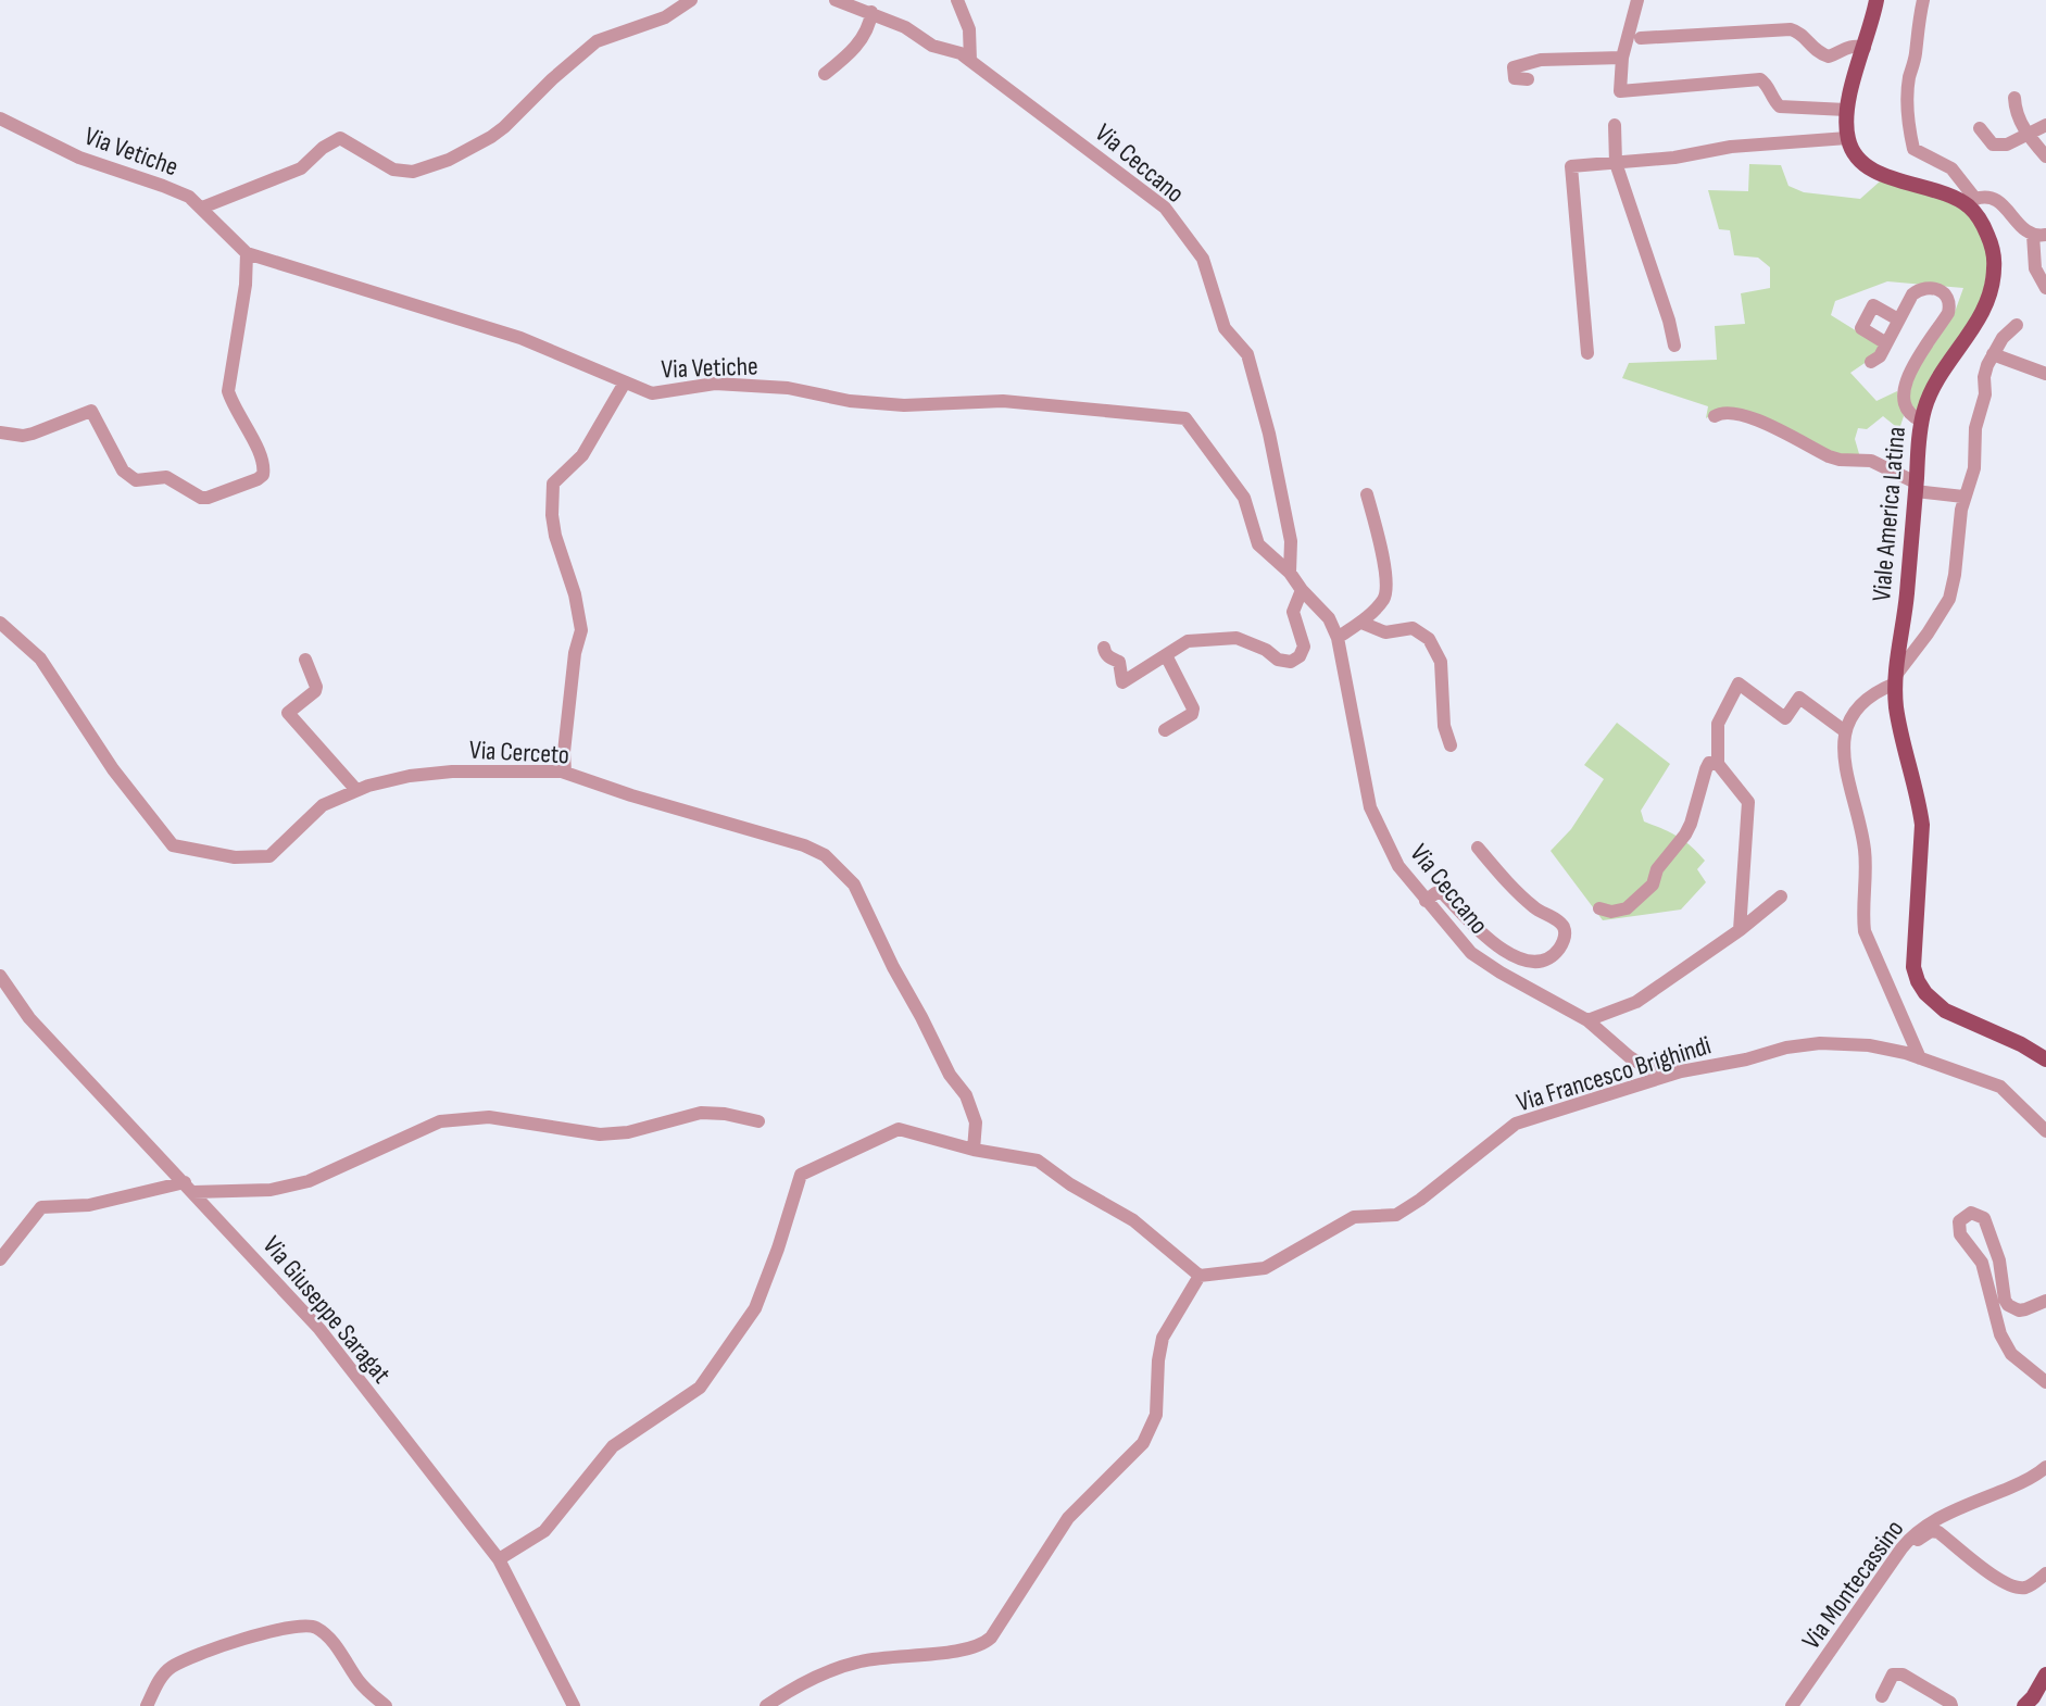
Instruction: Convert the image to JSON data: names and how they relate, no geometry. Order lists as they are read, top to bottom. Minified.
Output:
{"streets":{"main road":["Viale America Latina"],"street":["Via Vetiche","Via Ceccano","Via Cerceto","Via Francesco Brighindi","Via Giuseppe Saragat","Via Montecassino"]},"crossings":[["Via Vetiche","Via Ceccano"],["Via Ceccano","Via Francesco Brighindi"]]}
